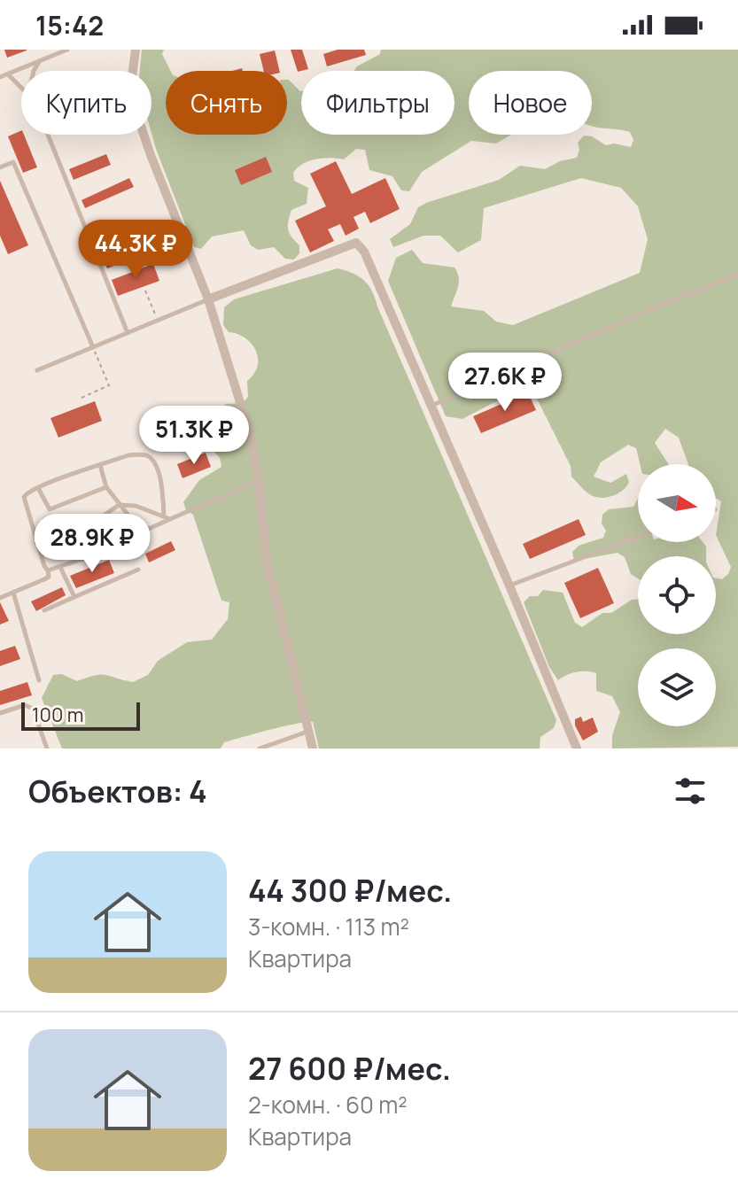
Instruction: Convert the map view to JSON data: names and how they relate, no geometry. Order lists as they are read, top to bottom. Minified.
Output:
{"scale_bar":"100 m","north":"right","page":{"status":"15:42","chip":["Купить","Снять","Фильтры","Новое"],"price":["44.3K ₽","27.6K ₽","51.3K ₽","28.9K ₽"],"scale":"100 m","heading":"Объектов: 4","list":[{"name":"44 300 ₽/мес.","note":"3-комн. · 113 m² · Квартира"},{"name":"27 600 ₽/мес.","note":"2-комн. · 60 m² · Квартира"}]}}
